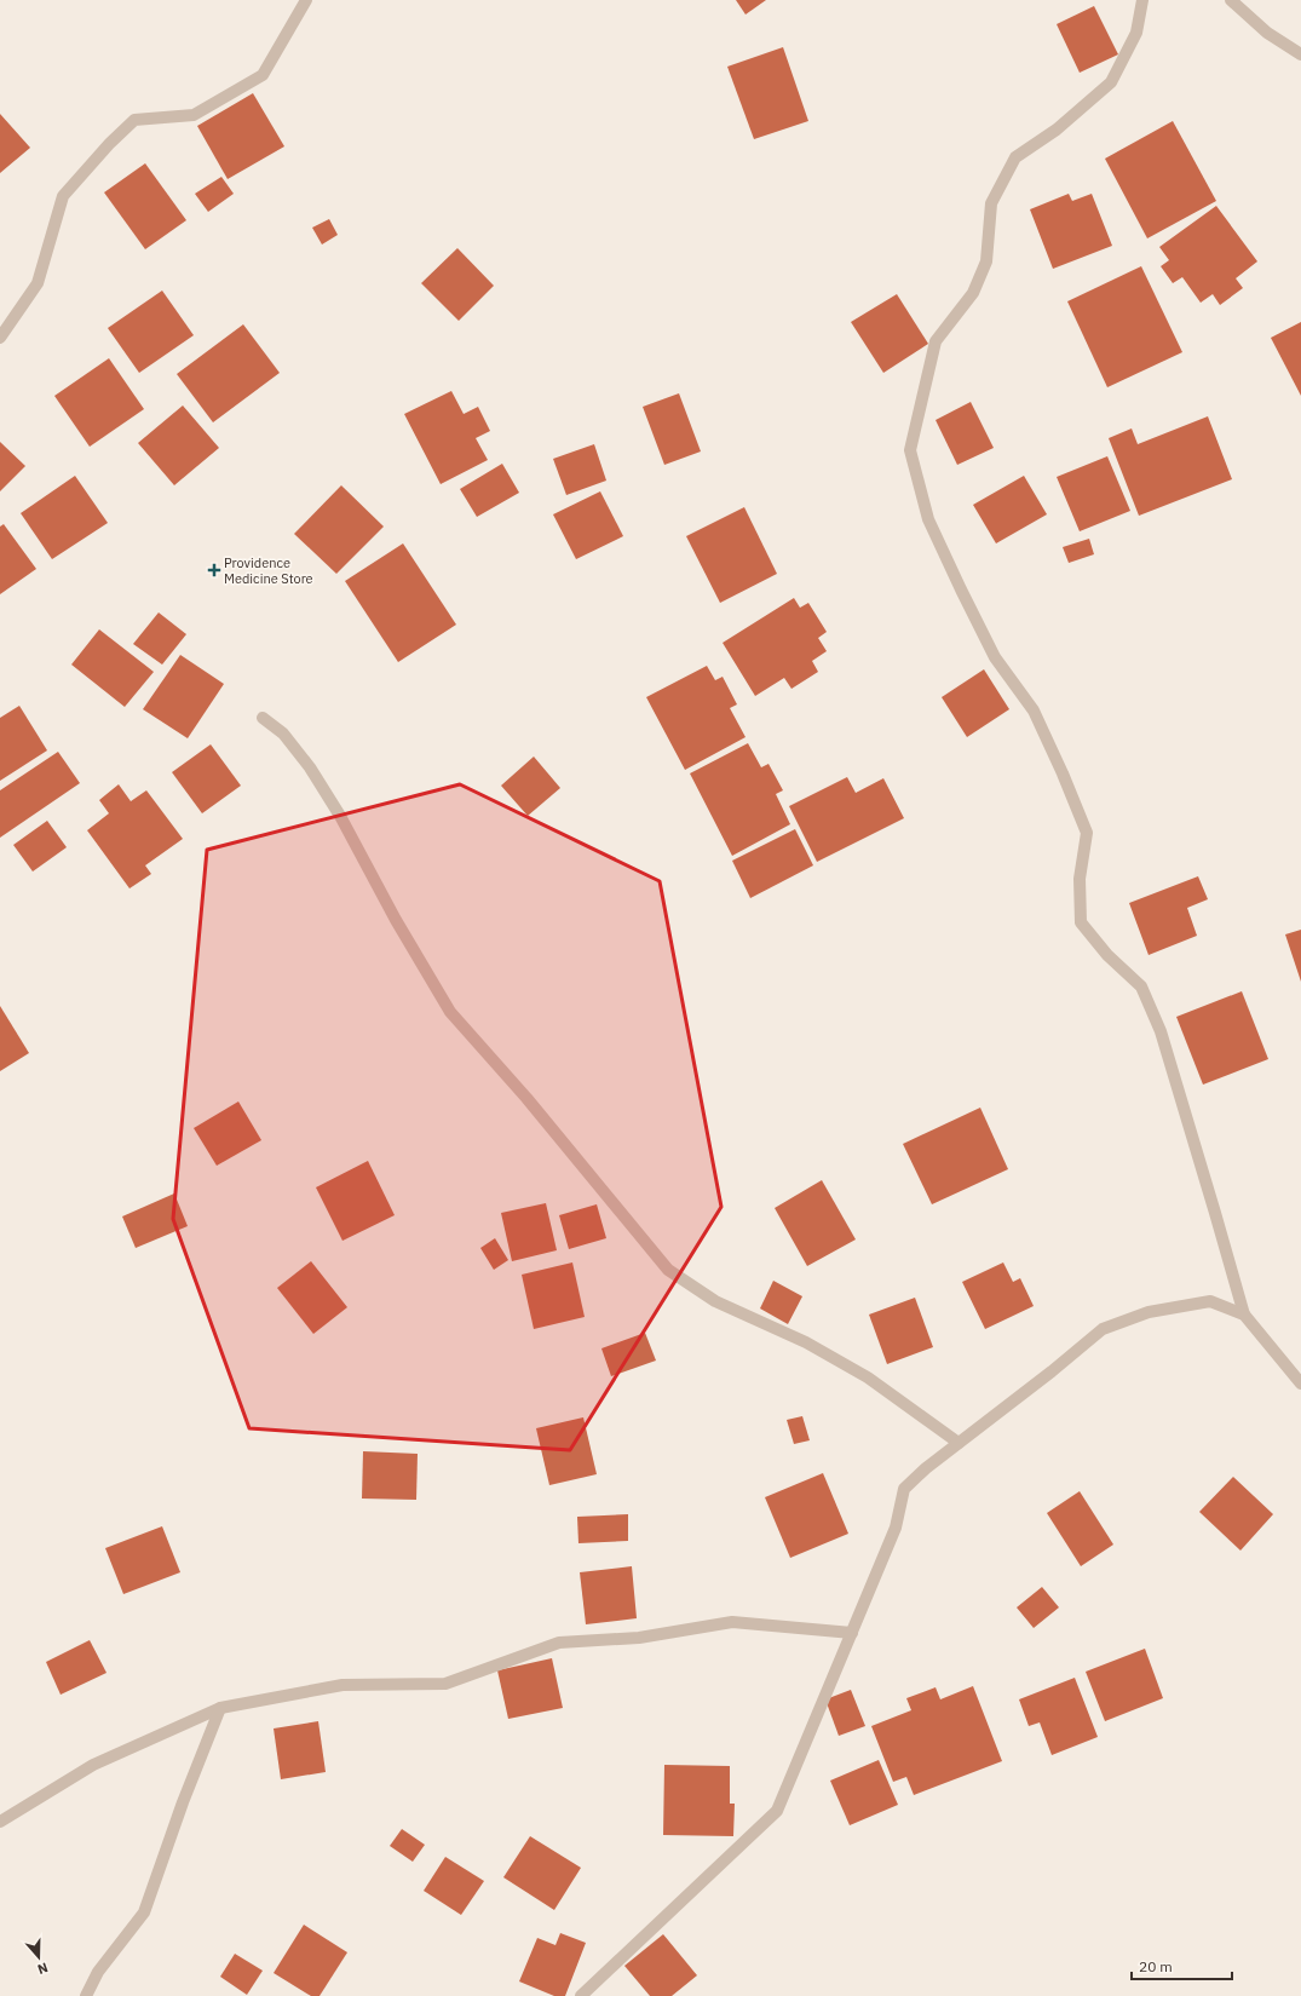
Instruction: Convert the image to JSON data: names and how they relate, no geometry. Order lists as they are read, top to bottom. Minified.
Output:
{"places":{"health":["Providence Medicine Store"]},"scale_bar":"20 m","north":"bottom"}
